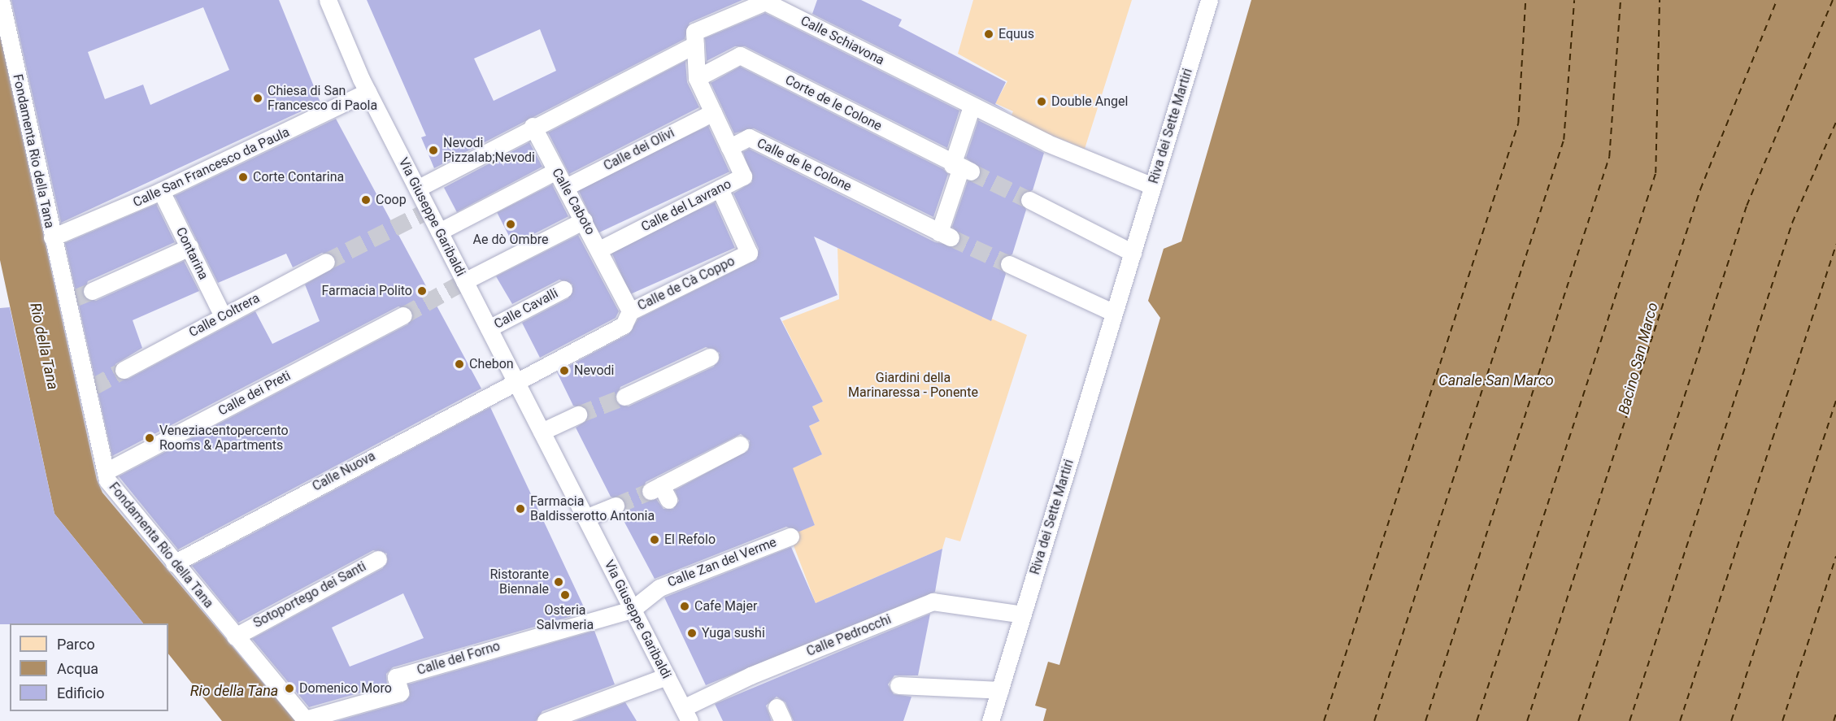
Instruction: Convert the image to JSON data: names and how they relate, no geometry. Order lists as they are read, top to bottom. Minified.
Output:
{"streets":{"street":["Calle Schiavona","Corte de le Colone","Riva dei Sette Martiri","Calle dei Olivi","Fondamenta Rio della Tana","Calle de le Colone","Calle San Francesco da Paula","Calle Caboto","Calle del Lavrano","Via Giuseppe Garibaldi","Contarina","Calle de Cà Coppo","Calle Cavalli","Calle Coltrera","Calle dei Preti","Calle Nuova","Calle Zan del Verme","Sotoportego dei Santi","Calle Pedrocchi","Calle del Forno"]},"crossings":[["Calle Schiavona","Riva dei Sette Martiri"],["Corte de le Colone","Calle de le Colone"],["Riva dei Sette Martiri","Calle Pedrocchi"],["Calle dei Olivi","Calle Caboto"],["Fondamenta Rio della Tana","Calle San Francesco da Paula"],["Fondamenta Rio della Tana","Calle dei Preti"],["Fondamenta Rio della Tana","Calle Nuova"],["Fondamenta Rio della Tana","Sotoportego dei Santi"],["Fondamenta Rio della Tana","Calle del Forno"],["Calle de le Colone","Calle del Lavrano"],["Calle San Francesco da Paula","Via Giuseppe Garibaldi"],["Calle San Francesco da Paula","Contarina"],["Calle Caboto","Calle del Lavrano"],["Calle Caboto","Calle de Cà Coppo"],["Calle del Lavrano","Calle de Cà Coppo"],["Via Giuseppe Garibaldi","Calle de Cà Coppo"],["Via Giuseppe Garibaldi","Calle Cavalli"],["Via Giuseppe Garibaldi","Calle Nuova"],["Via Giuseppe Garibaldi","Calle Zan del Verme"],["Via Giuseppe Garibaldi","Calle Pedrocchi"],["Via Giuseppe Garibaldi","Calle del Forno"],["Contarina","Calle Coltrera"],["Calle de Cà Coppo","Calle Nuova"],["Calle Zan del Verme","Calle del Forno"]],"water":["Rio della Tana","Bacino San Marco","Canale San Marco"],"parks":["Giardini della Marinaressa - Ponente"],"places":["Equus","Chiesa di San Francesco di Paola","Double Angel","Nevodi Pizzalab;Nevodi","Corte Contarina","Coop","Ae dò Ombre","Farmacia Polito","Chebon","Nevodi","Veneziacentopercento Rooms & Apartments","Farmacia Baldisserotto Antonia","El Refolo","Ristorante Biennale","Osteria Salvmeria","Cafe Majer","Yuga sushi","Domenico Moro"],"legend":["Parco","Acqua","Edificio"]}
